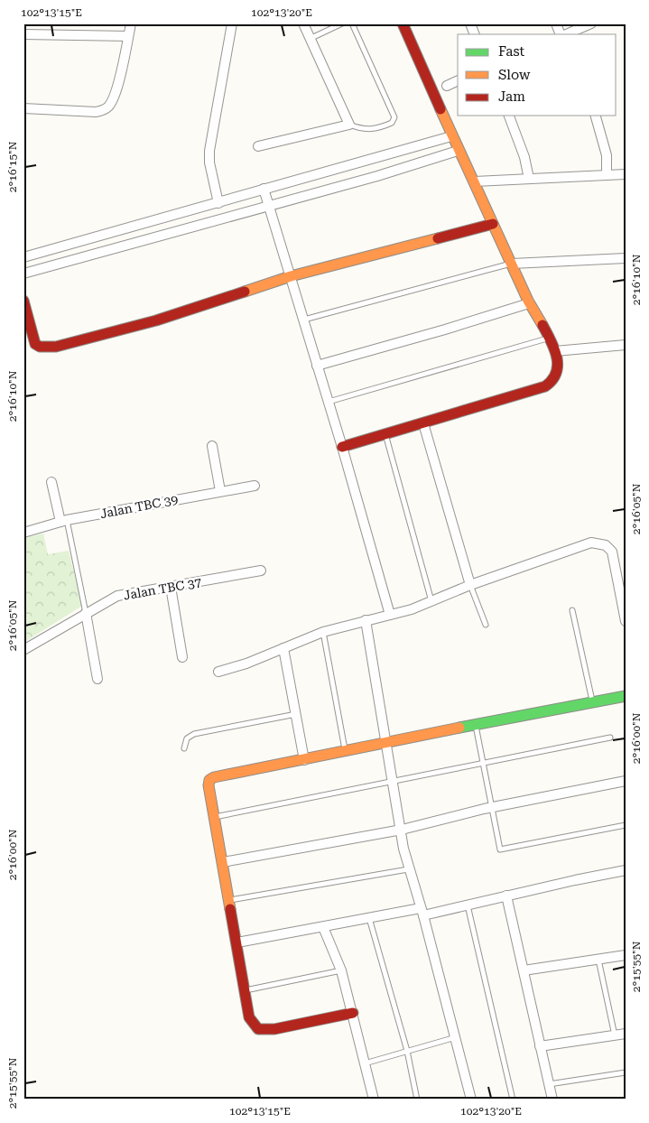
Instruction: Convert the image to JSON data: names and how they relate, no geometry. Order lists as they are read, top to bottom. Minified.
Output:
{"streets":{"street":["Jalan TBC 39","Jalan TBC 37"]},"legend":["Fast","Slow","Jam"],"coordinates":["102°13'15\"E","102°13'20\"E","2°16'15\"N","2°16'10\"N","2°16'05\"N","2°16'00\"N","2°15'55\"N"]}
